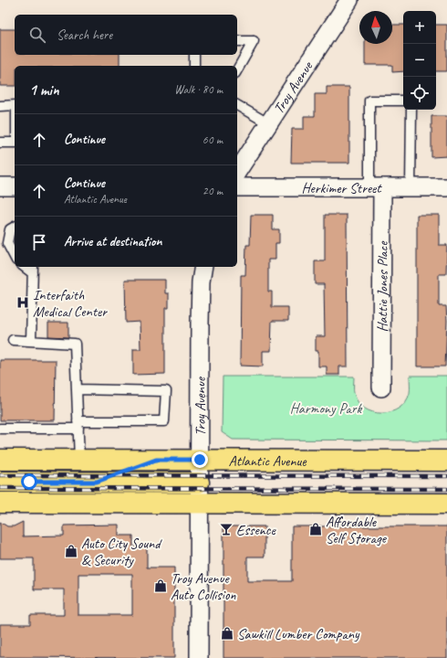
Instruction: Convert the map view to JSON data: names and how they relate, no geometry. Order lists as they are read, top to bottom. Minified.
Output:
{"streets":{"main road":["Atlantic Avenue"],"street":["Troy Avenue","Herkimer Street","Hattie Jones Place"]},"crossings":[["Troy Avenue","Atlantic Avenue"],["Herkimer Street","Hattie Jones Place"]],"parks":["Harmony Park"],"places":{"hospital":["Interfaith Medical Center"],"bar":["Essence"],"shop":["Affordable Self Storage","Auto City Sound & Security","Troy Avenue Auto Collision","Sawkill Lumber Company"]},"north":"top","page":{"map_buttons":["+","−"],"search":"Search here","heading":["1 min","Walk · 80 m"],"list":[["Continue","60 m"],["Continue","Atlantic Avenue","20 m"],"Arrive at destination"]}}
